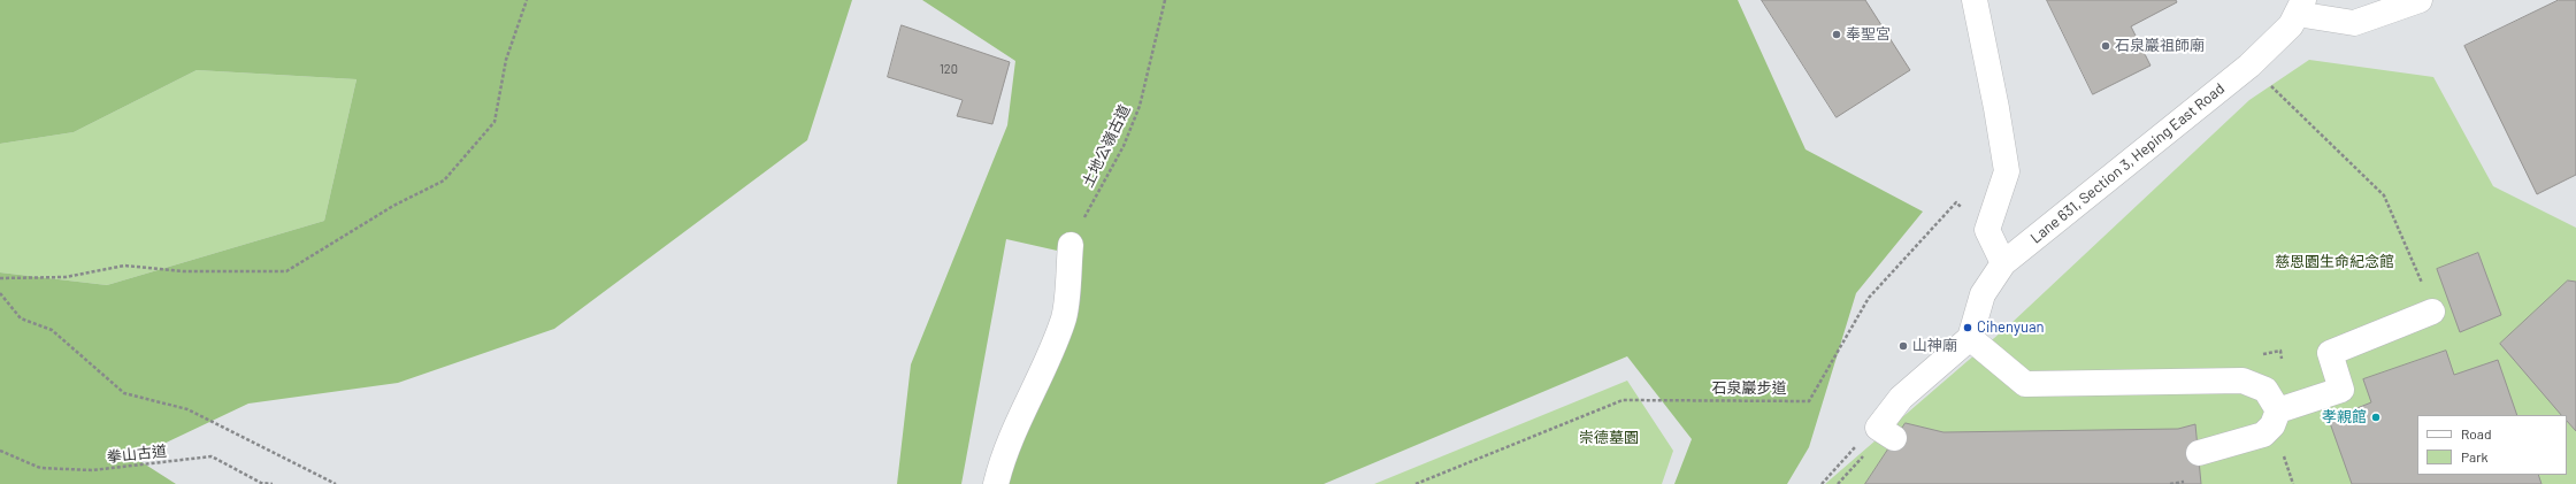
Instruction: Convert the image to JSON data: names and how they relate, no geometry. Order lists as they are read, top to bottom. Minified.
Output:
{"streets":{"street":["Lane 631, Section 3, Heping East Road"],"path":["土地公嶺古道","石泉巖步道","拳山古道"]},"parks":["慈恩園生命紀念館","崇德墓園"],"places":["奉聖宮","石泉巖祖師廟","Cihenyuan","山神廟","孝親館"],"house_numbers":["120"],"legend":["Road","Park"]}
